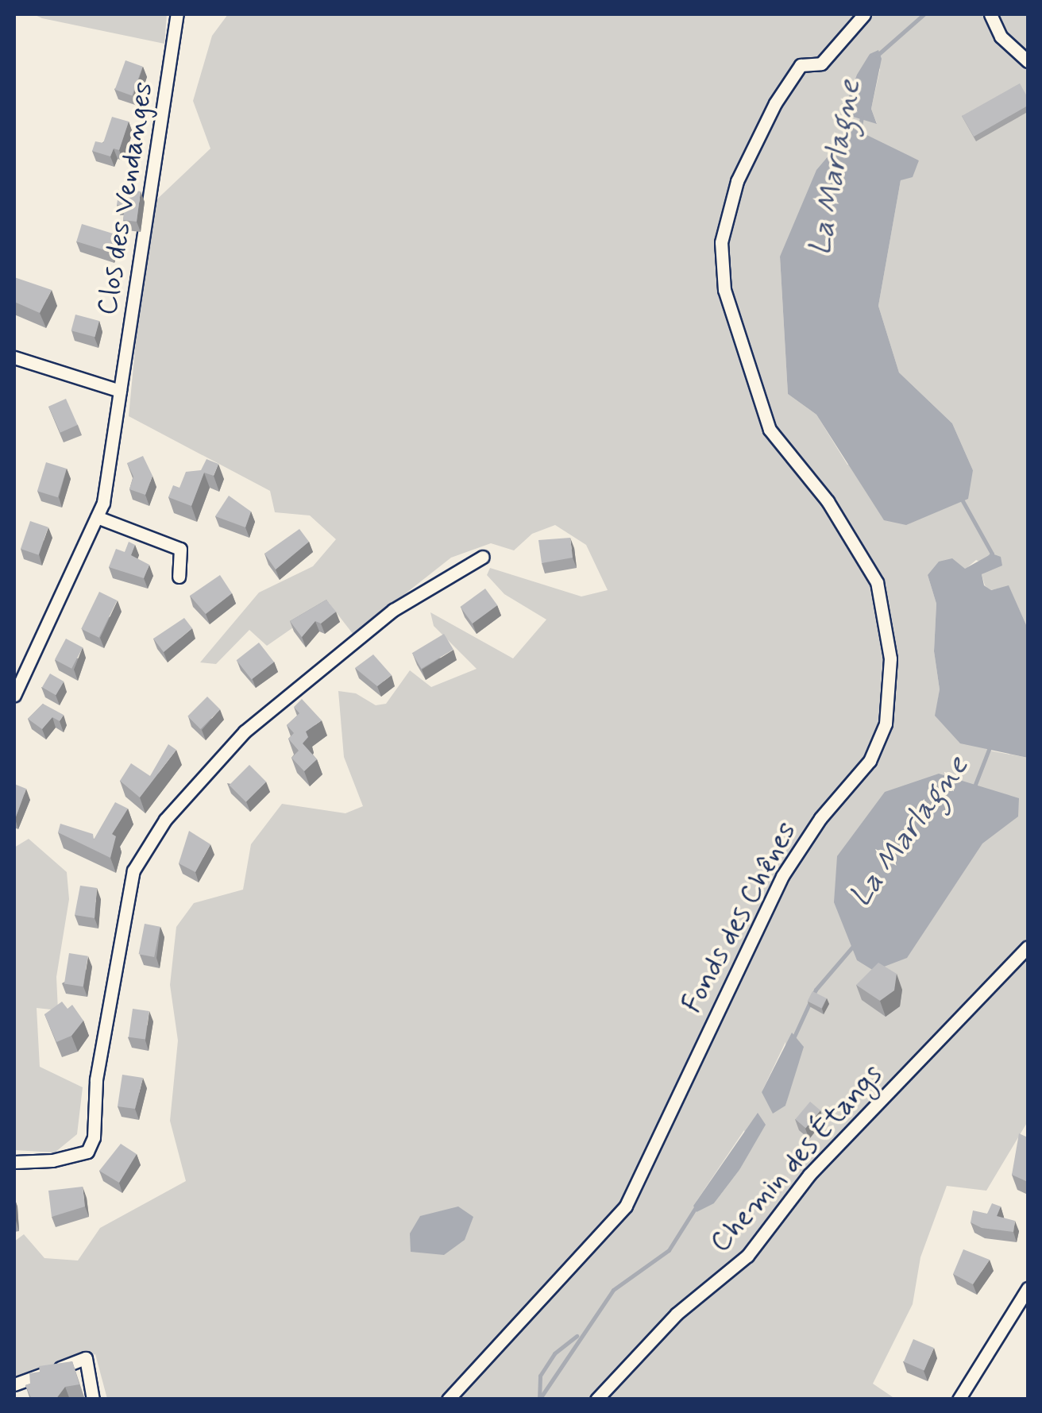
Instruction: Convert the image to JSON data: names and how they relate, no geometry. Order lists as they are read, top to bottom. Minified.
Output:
{"streets":{"street":["Clos des Vendanges","Fonds des Chênes","Chemin des Étangs"]},"water":["La Marlagne"]}
